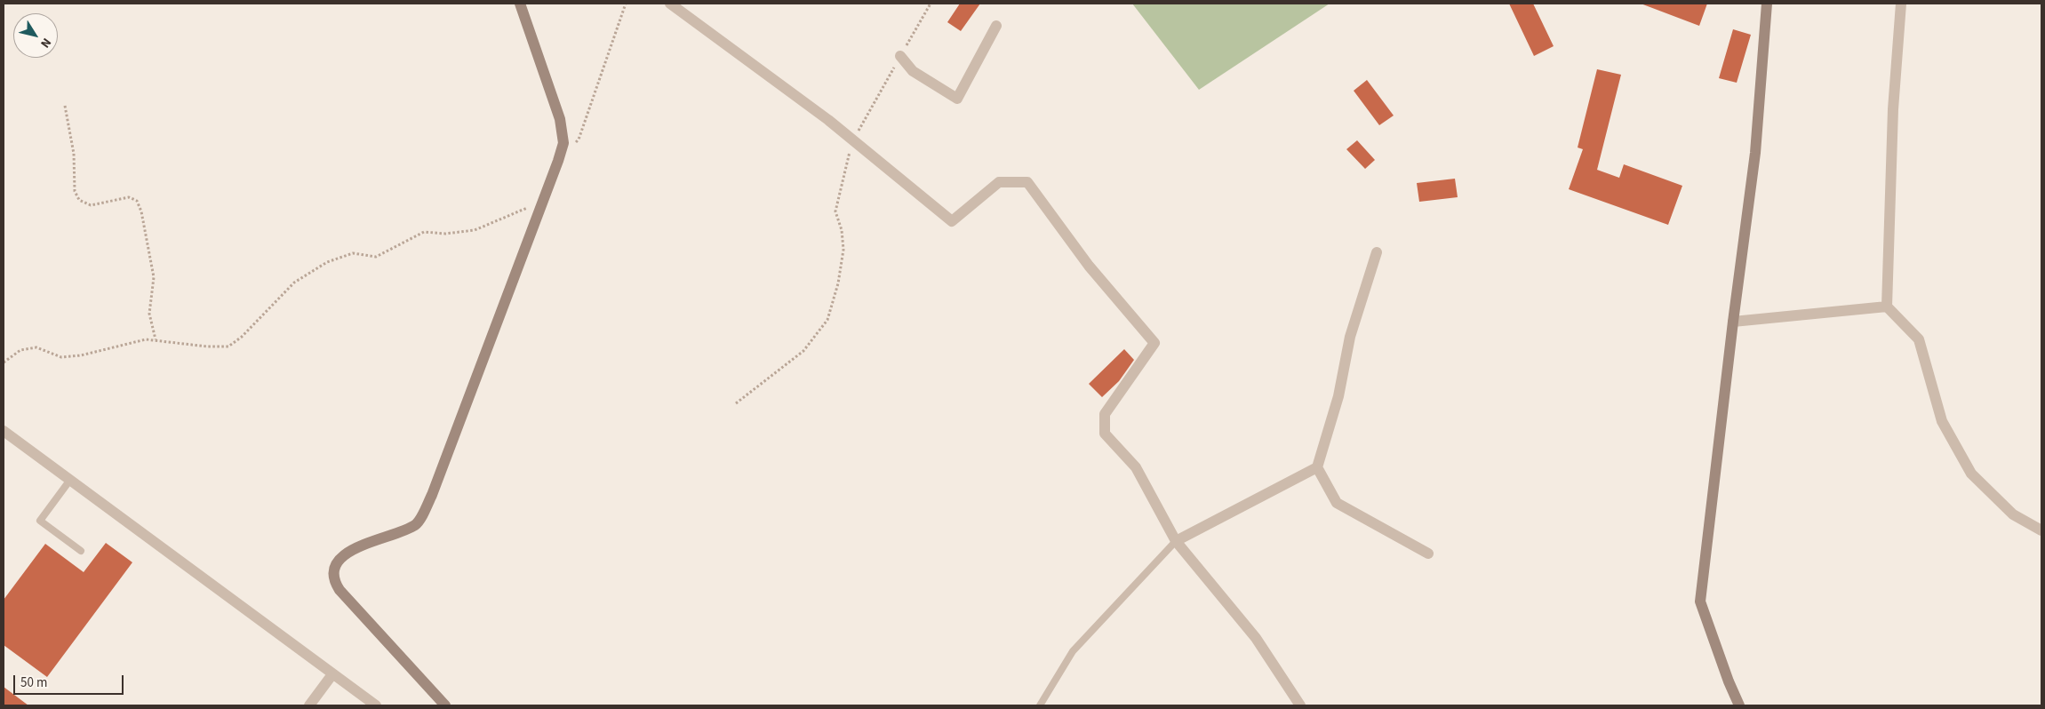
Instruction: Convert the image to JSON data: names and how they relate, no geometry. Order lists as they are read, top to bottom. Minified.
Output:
{"scale_bar":"50 m","north":"bottom right"}
